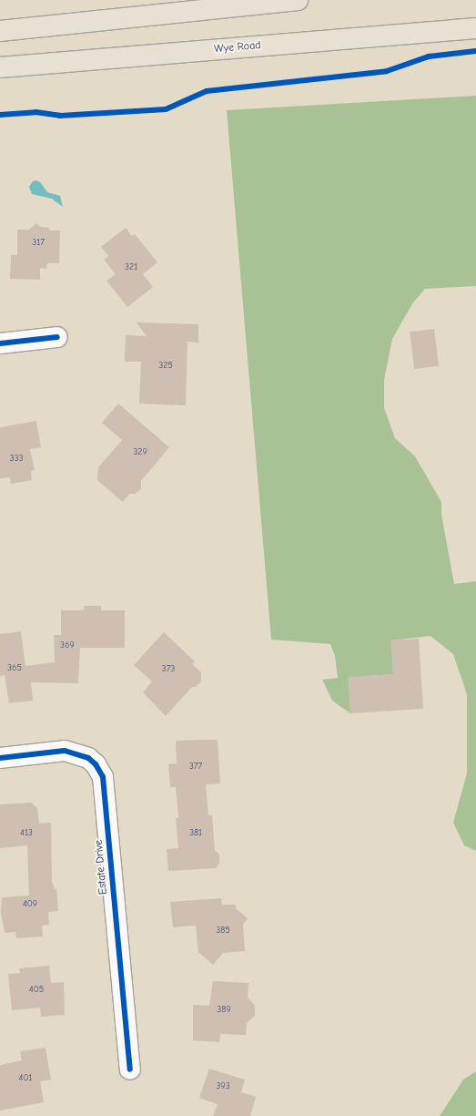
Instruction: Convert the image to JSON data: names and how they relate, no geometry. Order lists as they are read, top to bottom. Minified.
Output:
{"streets":{"main road":["Wye Road"],"street":["Estate Drive"]},"house_numbers":["317","321","325","329","333","369","365","373","377","413","381","409","385","405","389","401","393"]}
